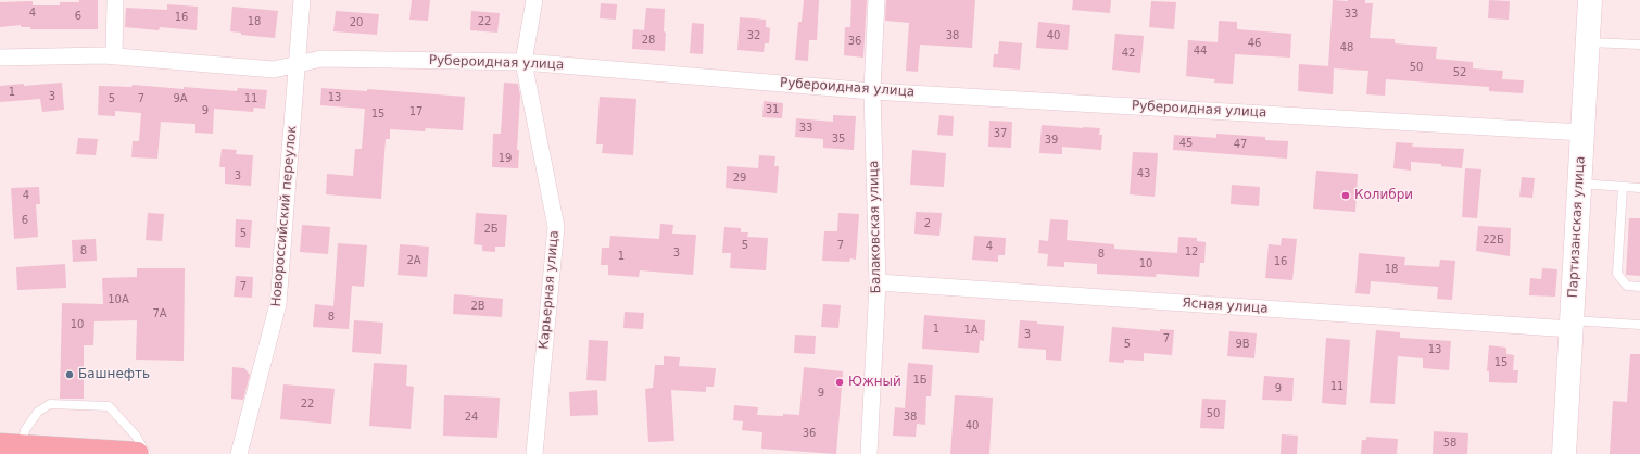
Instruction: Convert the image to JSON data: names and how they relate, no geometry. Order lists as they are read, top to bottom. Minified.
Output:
{"streets":{"street":["Рубероидная улица","Новороссийский переулок","Балаковская улица","Партизанская улица","Карьерная улица","Ясная улица"]},"crossings":[["Рубероидная улица","Новороссийский переулок"],["Рубероидная улица","Балаковская улица"],["Рубероидная улица","Партизанская улица"],["Рубероидная улица","Карьерная улица"],["Балаковская улица","Ясная улица"],["Партизанская улица","Ясная улица"]],"places":["Колибри","Башнефть","Южный"],"house_numbers":["4","33","6","16","18","22","20","32","38","40","28","36","46","48","44","42","50","52","1","3","13","5","7","9А","11","31","9","17","15","33","37","35","39","45","47","19","43","3","29","4","6","2","2Б","5","22Б","5","7","4","8","12","3","8","1","2А","16","10","18","7","10А","2В","7А","8","10","1","1А","3","7","5","9В","13","15","1Б","11","9","9","22","50","24","38","40","36","58"]}
